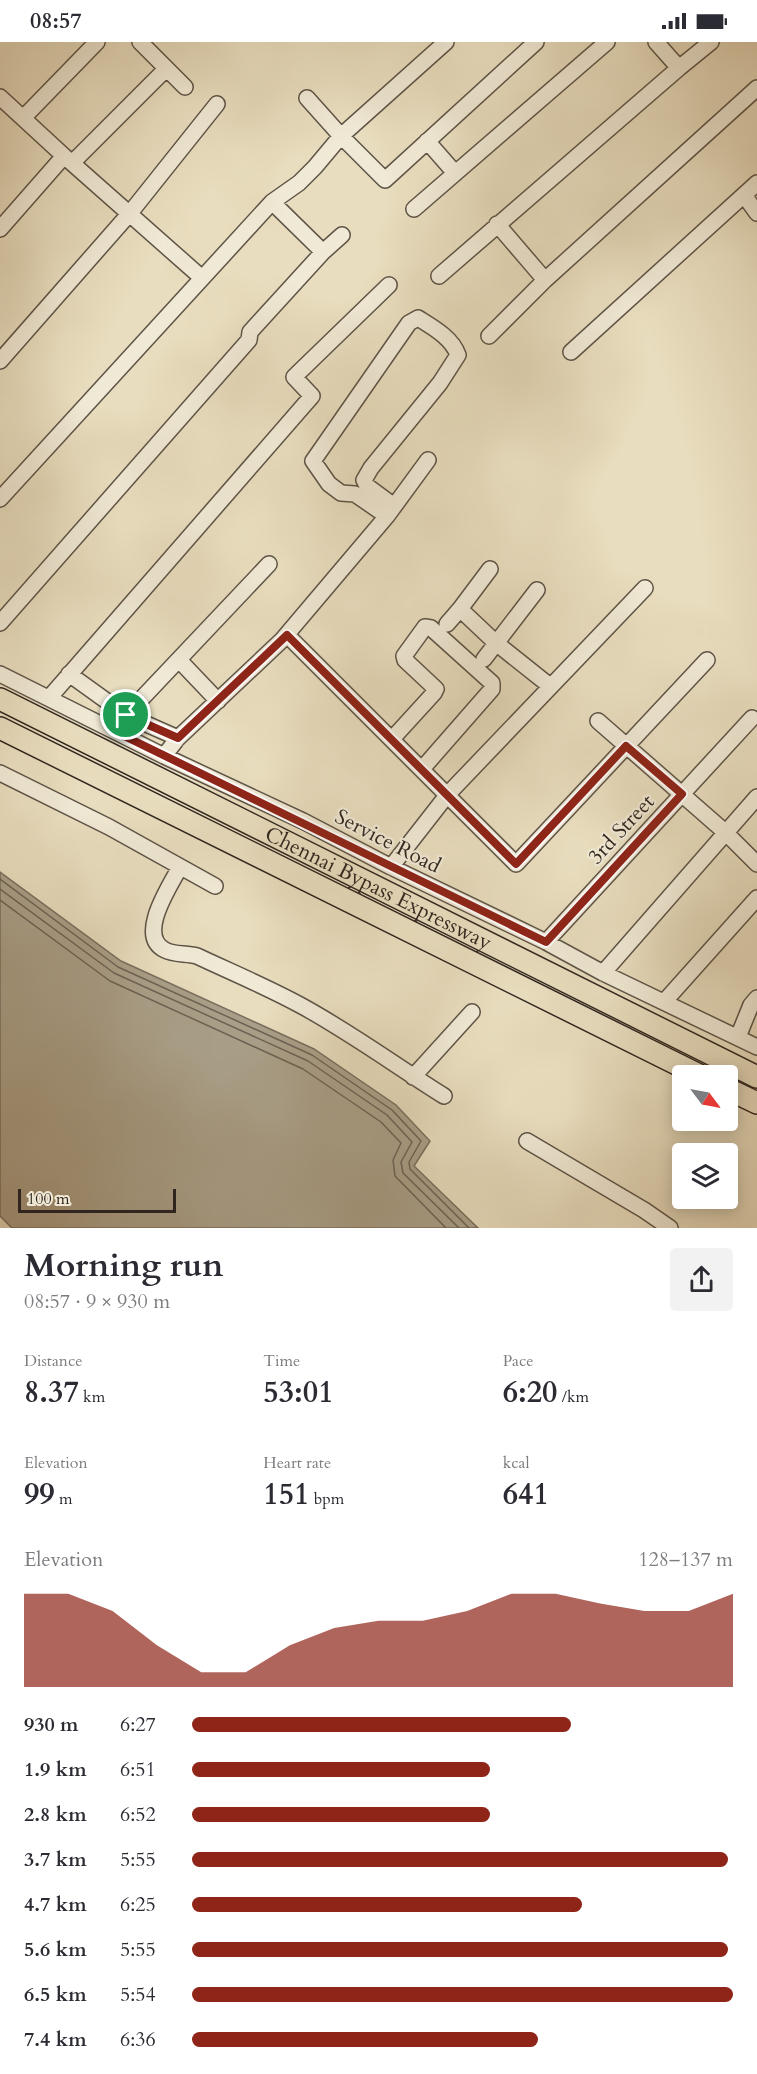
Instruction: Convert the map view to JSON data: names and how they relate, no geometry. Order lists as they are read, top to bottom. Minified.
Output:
{"streets":{"highway":["Chennai Bypass Expressway"],"street":["3rd Street","Service Road"]},"crossings":[["3rd Street","Service Road"]],"scale_bar":"100 m","north":"bottom right","page":{"status":"08:57","scale":"100 m","heading":["Morning run","08:57 · 9 × 930 m"],"stats":[["Distance","8.37 km"],["Time","53:01"],["Pace","6:20 /km"],["Elevation","99 m"],["Heart rate","151 bpm"],["kcal","641"]],"chart":["Elevation","128–137 m"],"list":[{"name":"930 m","note":"6:27"},{"name":"1.9 km","note":"6:51"},{"name":"2.8 km","note":"6:52"},{"name":"3.7 km","note":"5:55"},{"name":"4.7 km","note":"6:25"},{"name":"5.6 km","note":"5:55"},{"name":"6.5 km","note":"5:54"},{"name":"7.4 km","note":"6:36"}]}}
